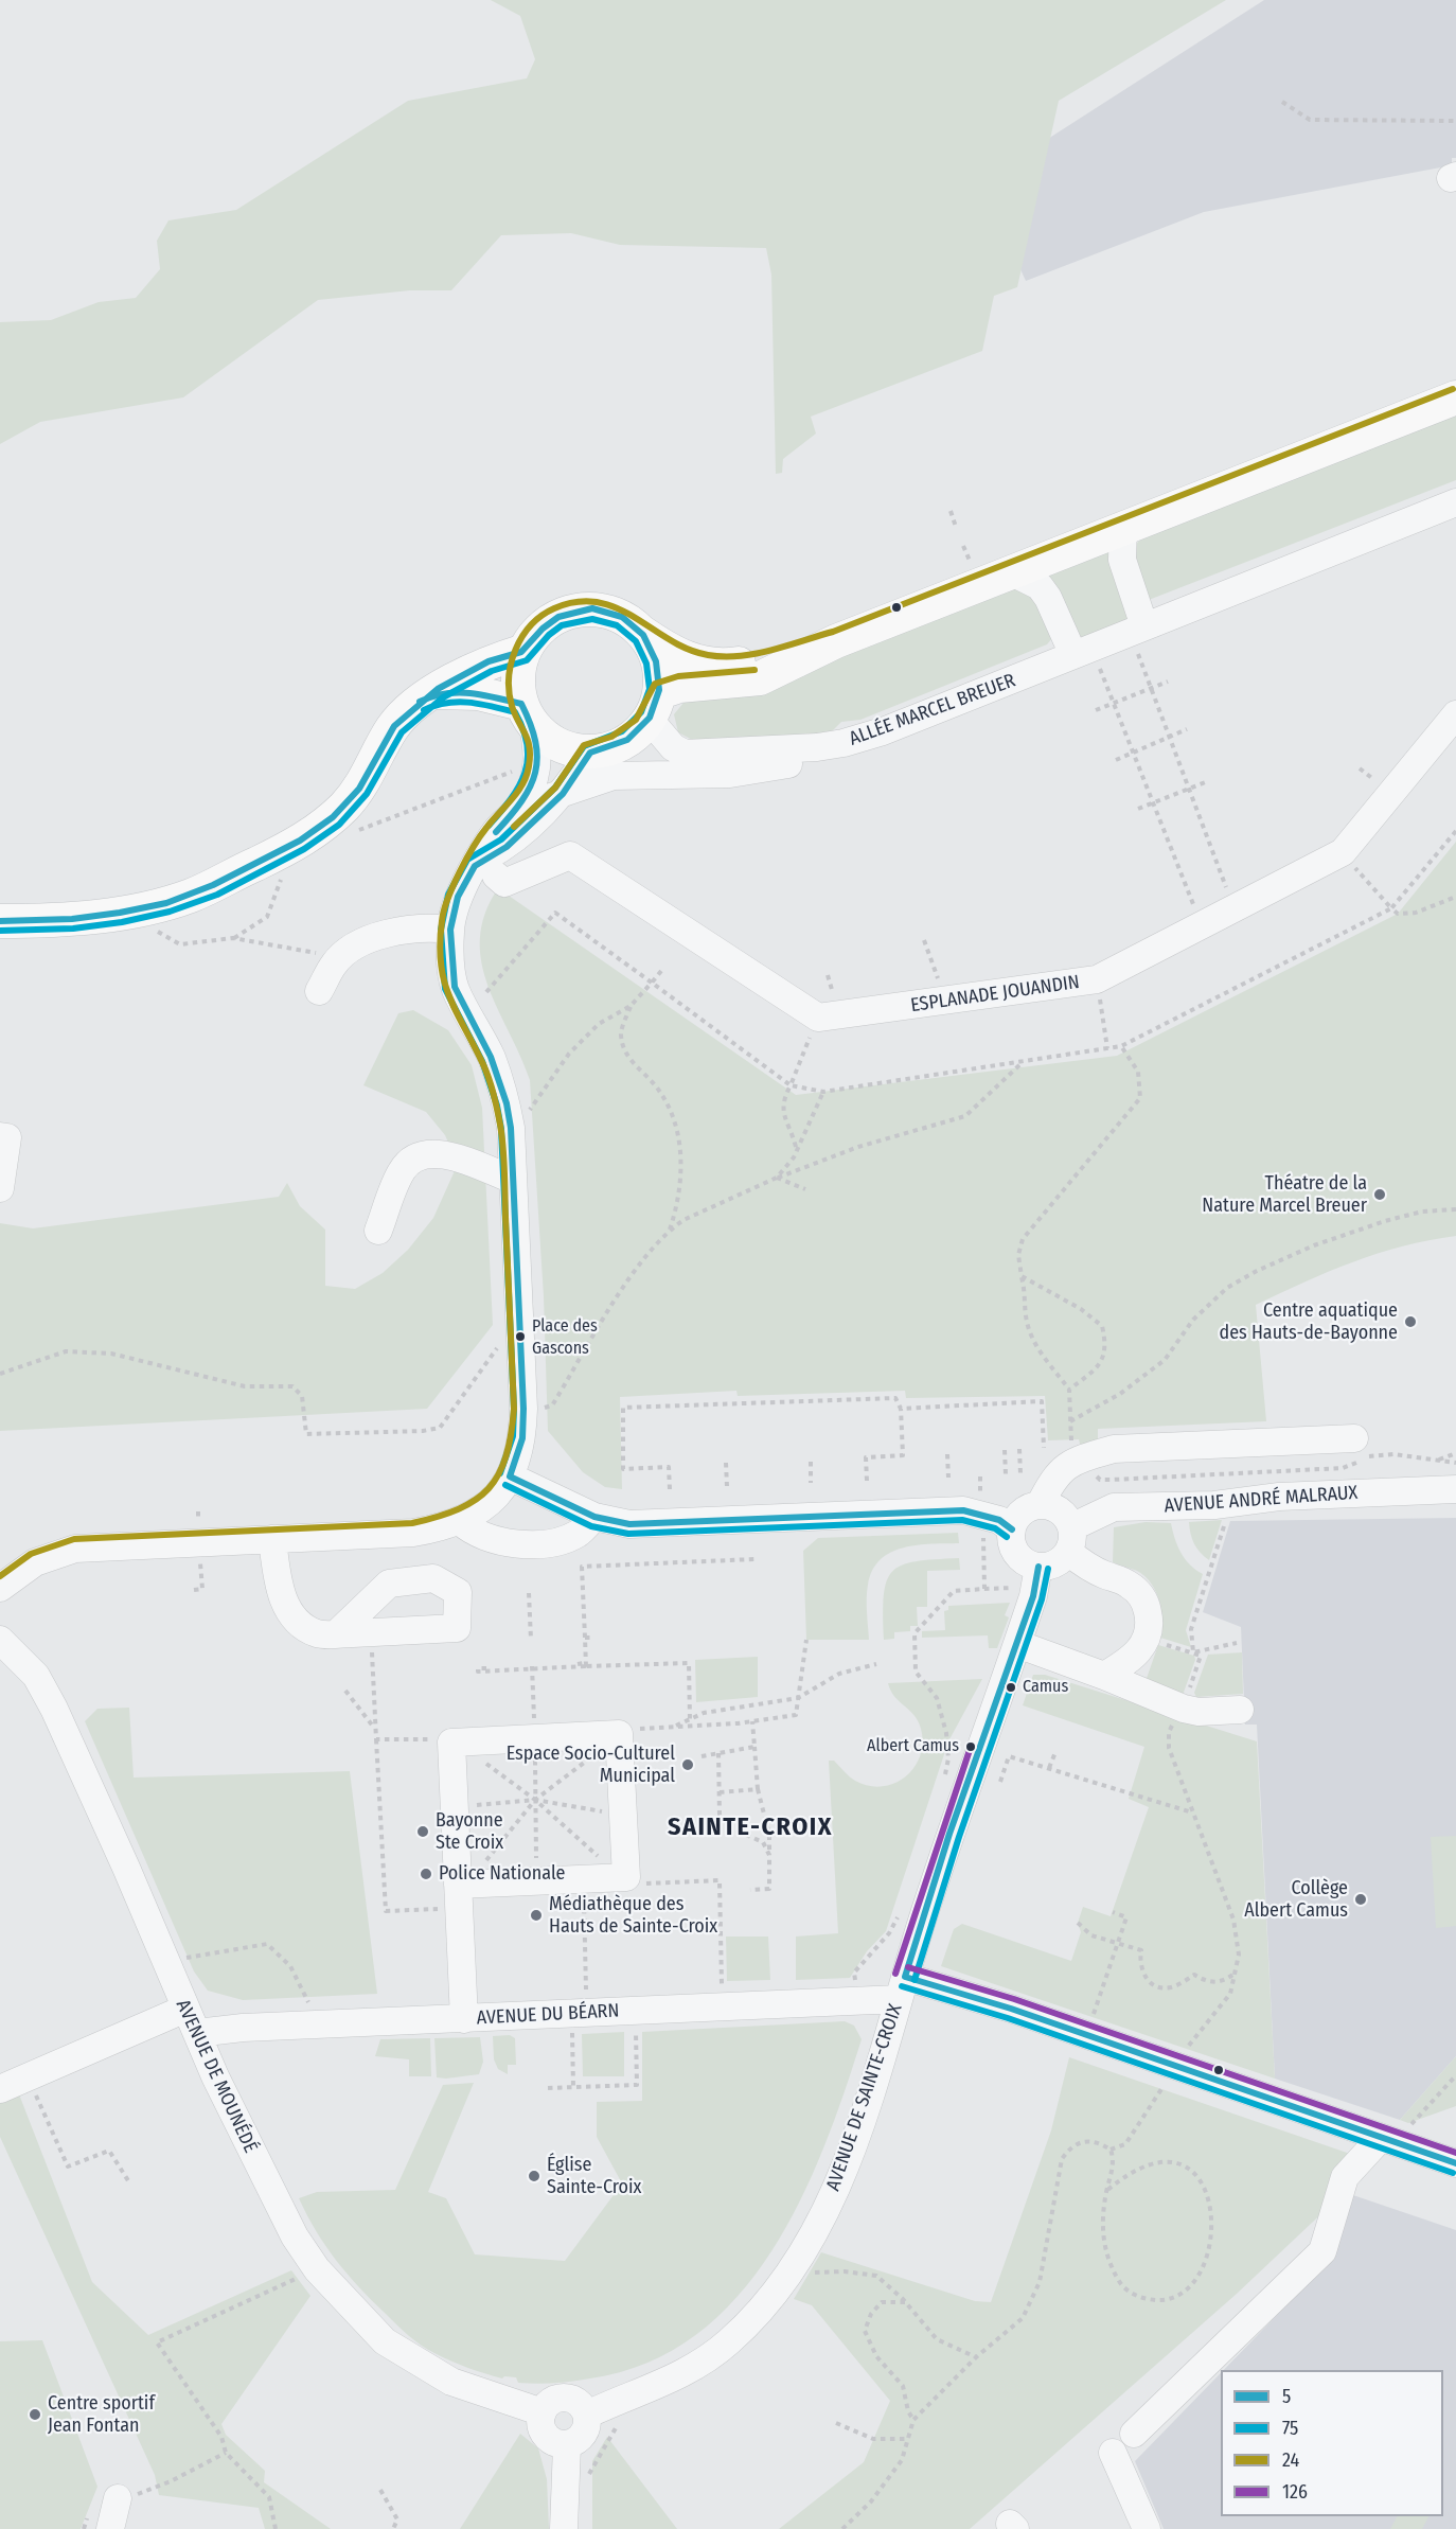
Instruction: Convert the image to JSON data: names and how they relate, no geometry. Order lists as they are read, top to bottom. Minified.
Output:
{"streets":{"street":["ALLÉE MARCEL BREUER","ESPLANADE JOUANDIN","AVENUE ANDRÉ MALRAUX","AVENUE DU BÉARN","AVENUE DE MOUNÉDÉ","AVENUE DE SAINTE-CROIX"]},"crossings":[["AVENUE ANDRÉ MALRAUX","AVENUE DE SAINTE-CROIX"],["AVENUE DU BÉARN","AVENUE DE MOUNÉDÉ"],["AVENUE DU BÉARN","AVENUE DE SAINTE-CROIX"],["AVENUE DE MOUNÉDÉ","AVENUE DE SAINTE-CROIX"]],"districts":["SAINTE-CROIX"],"places":["Théatre de la Nature Marcel Breuer","Centre aquatique des Hauts-de-Bayonne","Place des Gascons","Camus","Albert Camus","Espace Socio-Culturel Municipal","Bayonne Ste Croix","Police Nationale","Collège Albert Camus","Médiathèque des Hauts de Sainte-Croix","Église Sainte-Croix","Centre sportif Jean Fontan"],"lines":["transit line 24","transit line 5","transit line 75","transit line 126"],"legend":["5","75","24","126"]}
